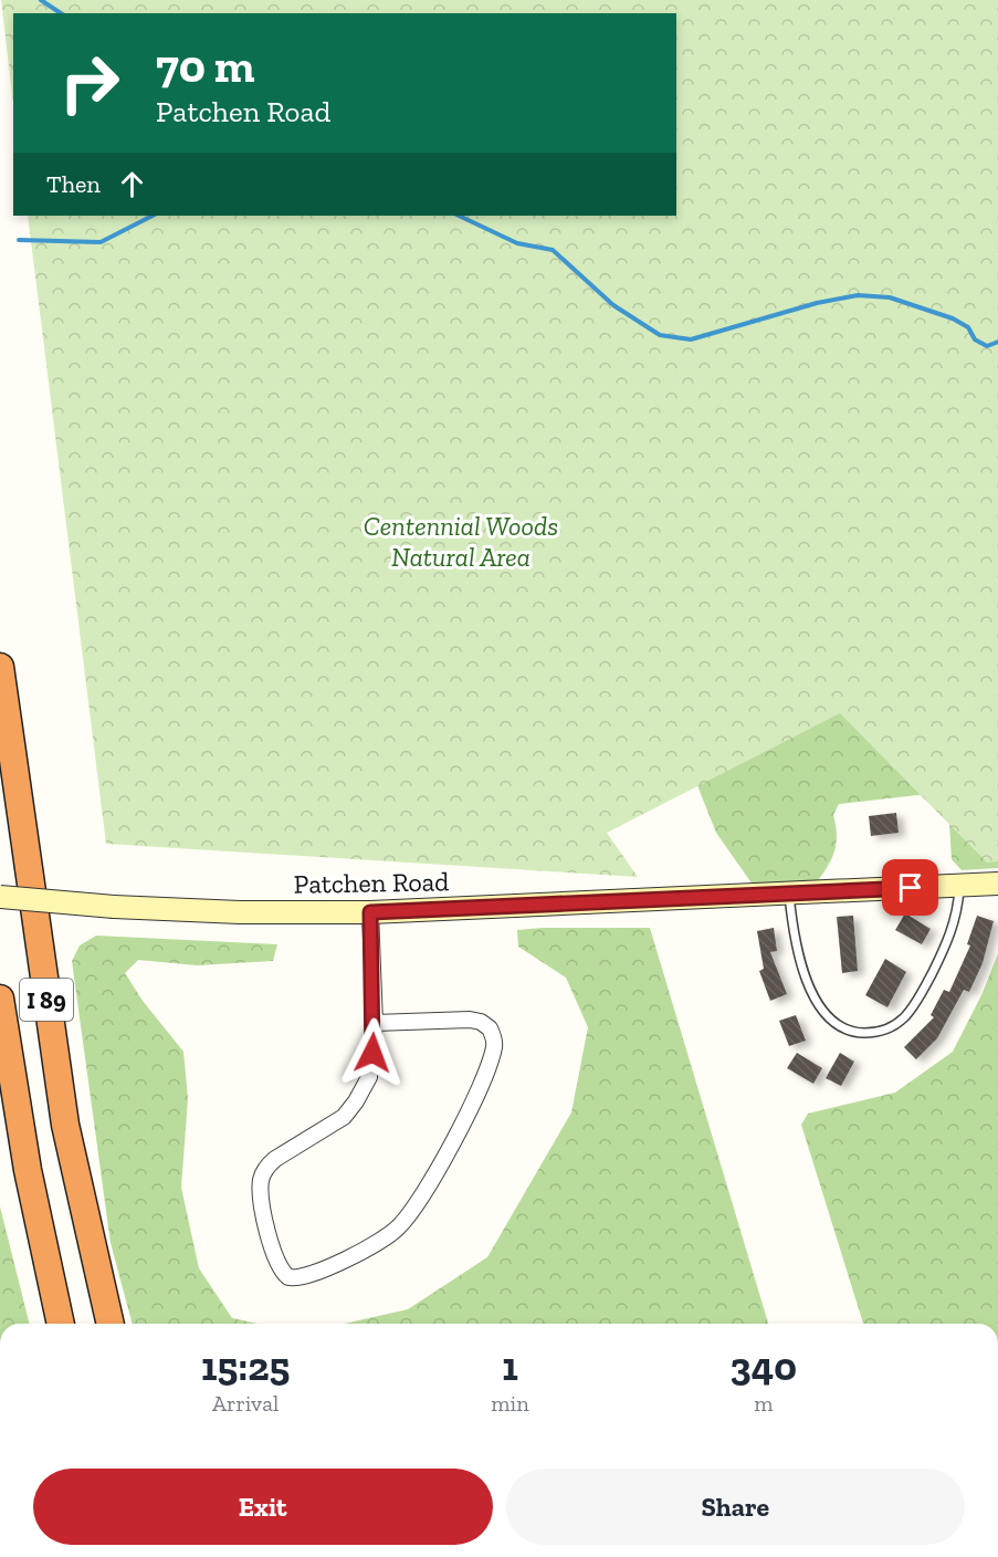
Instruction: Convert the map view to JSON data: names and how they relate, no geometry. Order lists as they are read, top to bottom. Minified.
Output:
{"streets":{"highway":["I 89"],"street":["Patchen Road"]},"parks":["Centennial Woods Natural Area"],"page":{"turn":["70 m","Patchen Road"],"then":"Then","eta":["15:25","Arrival","1","min","340","m"],"buttons":["Exit","Share"]}}
